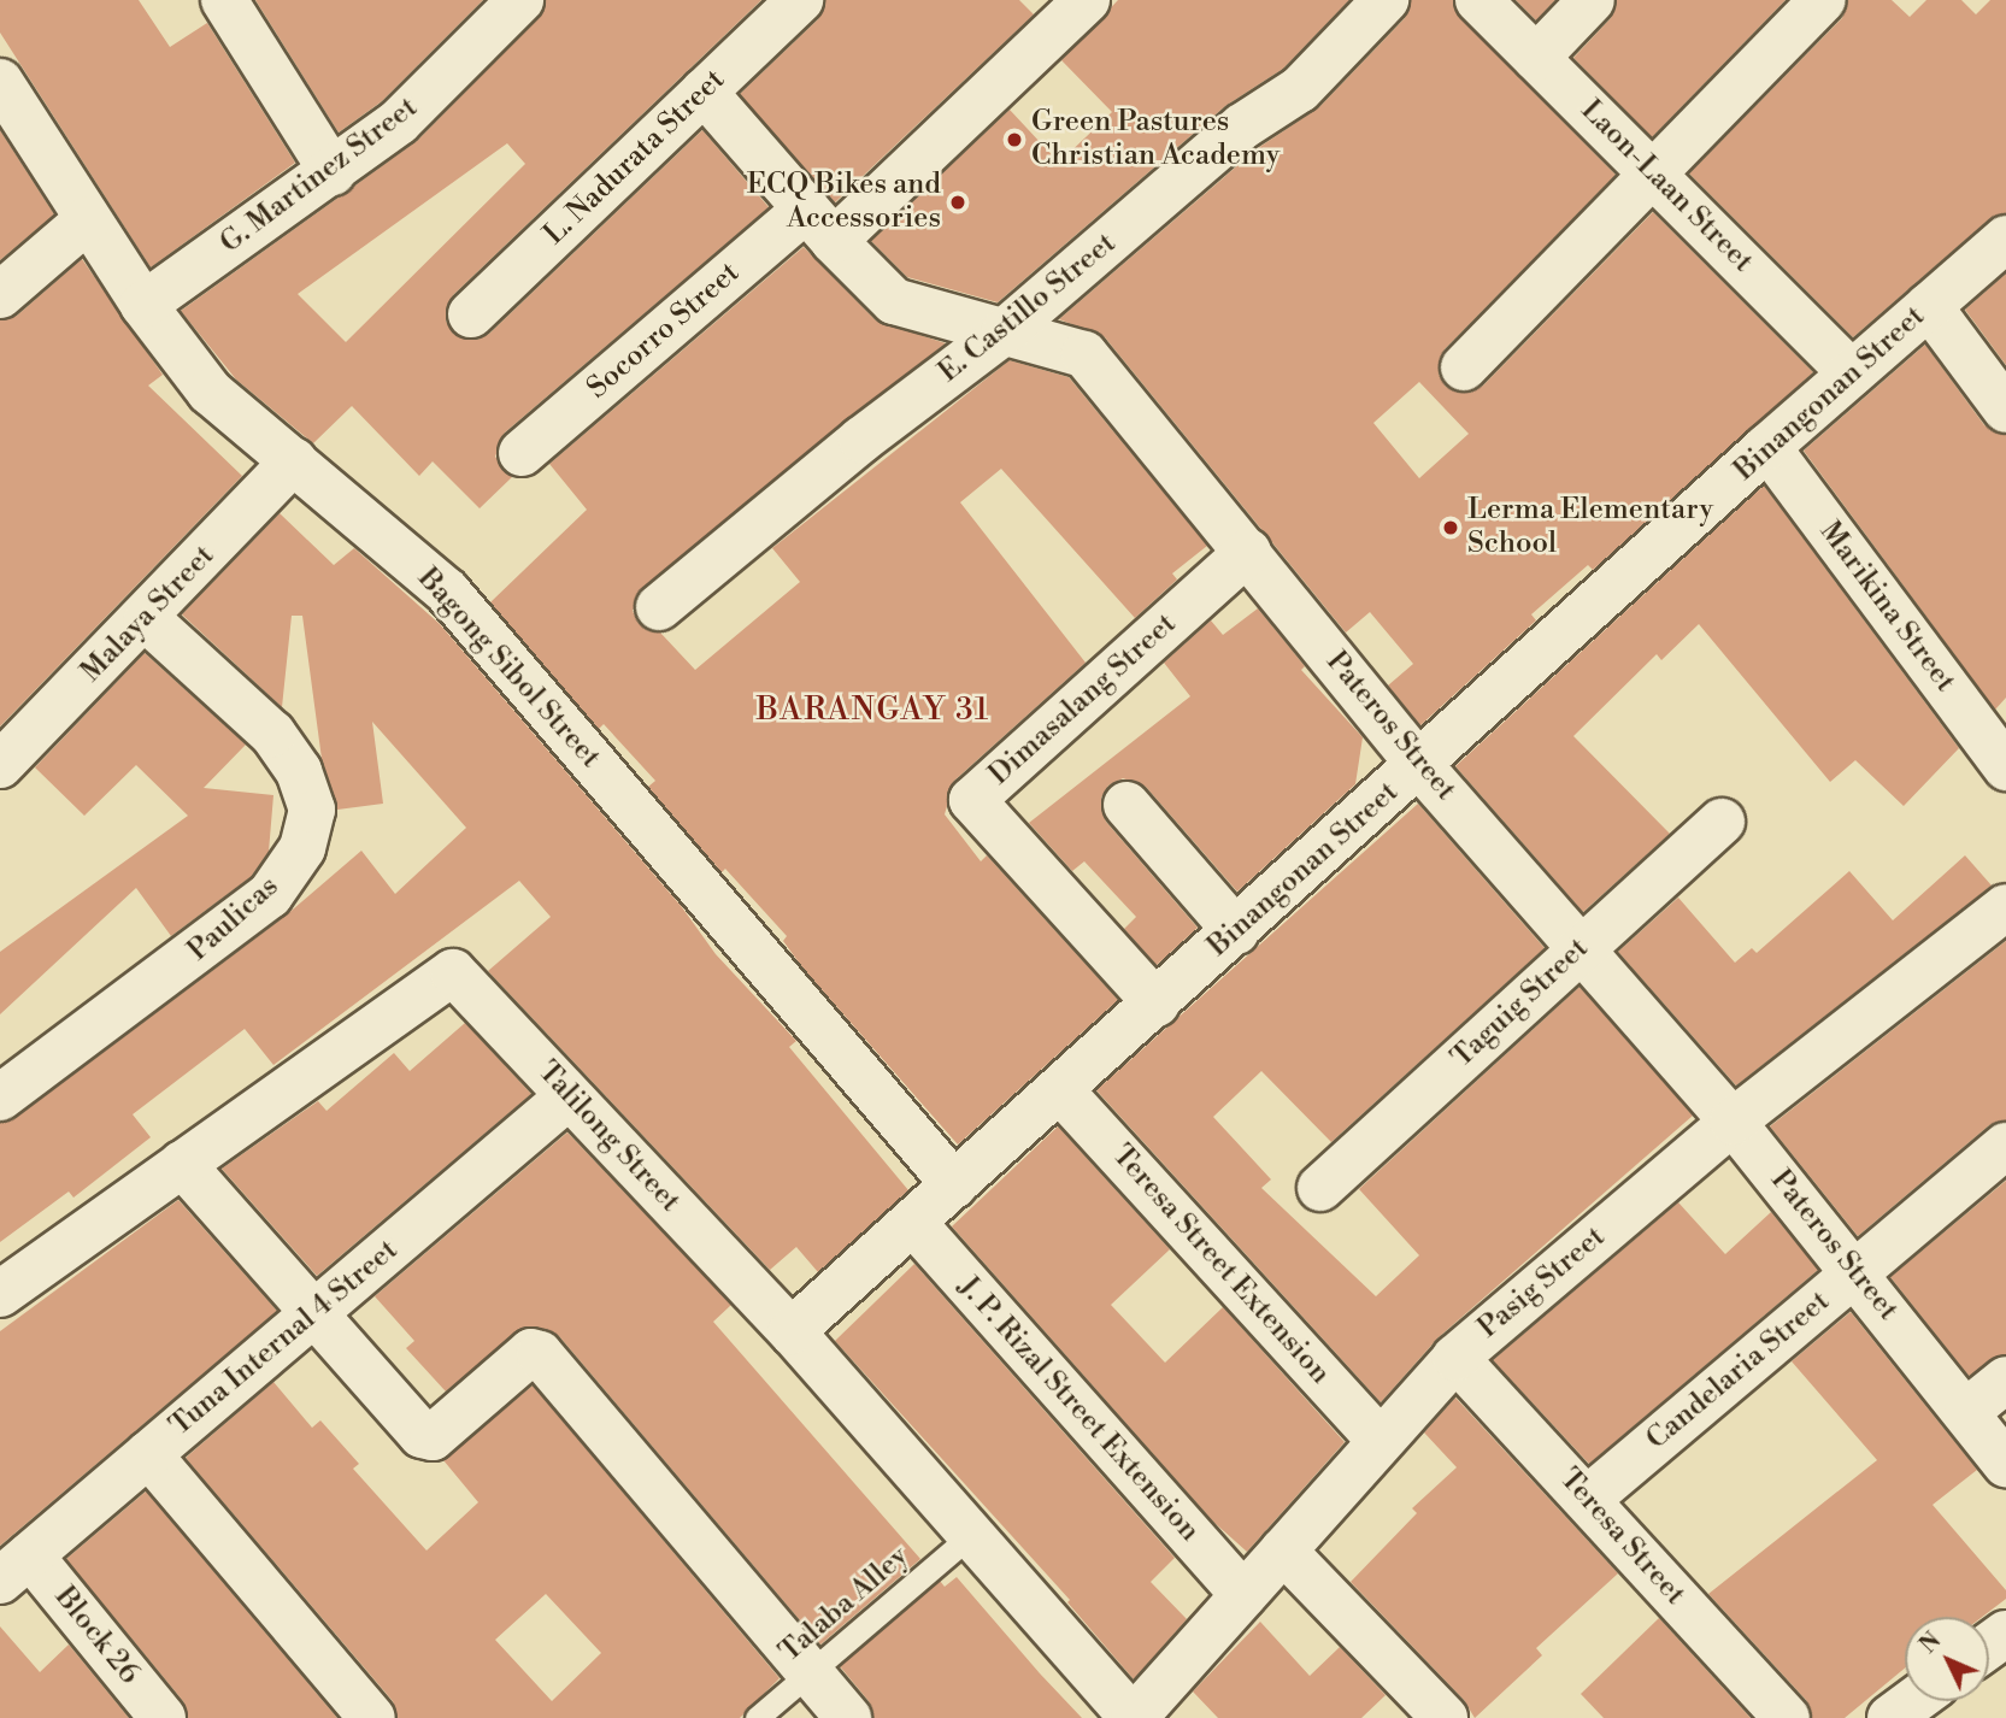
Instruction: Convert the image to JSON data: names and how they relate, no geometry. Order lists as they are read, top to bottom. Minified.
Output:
{"streets":{"street":["L. Nadurata Street","G. Martinez Street","Laon-Laan Street","E. Castillo Street","Socorro Street","Binangonan Street","Marikina Street","Malaya Street","Bagong Sibol Street","Dimasalang Street","Pateros Street","Paulicas","Taguig Street","Talilong Street","Teresa Street Extension","Pasig Street","Tuna Internal 4 Street","Candelaria Street","J. P. Rizal Street Extension","Teresa Street","Block 26"],"lane":["Talaba Alley"]},"crossings":[["L. Nadurata Street","Pateros Street"],["G. Martinez Street","Bagong Sibol Street"],["Laon-Laan Street","Binangonan Street"],["E. Castillo Street","Pateros Street"],["Socorro Street","Pateros Street"],["Binangonan Street","Marikina Street"],["Binangonan Street","Bagong Sibol Street"],["Binangonan Street","Dimasalang Street"],["Binangonan Street","Pateros Street"],["Binangonan Street","Talilong Street"],["Binangonan Street","Teresa Street Extension"],["Binangonan Street","J. P. Rizal Street Extension"],["Malaya Street","Bagong Sibol Street"],["Malaya Street","Paulicas"],["Dimasalang Street","Pateros Street"],["Pateros Street","Taguig Street"],["Pateros Street","Pasig Street"],["Pateros Street","Candelaria Street"],["Talilong Street","Pasig Street"],["Talilong Street","Tuna Internal 4 Street"],["Talilong Street","Talaba Alley"],["Teresa Street Extension","Pasig Street"],["Pasig Street","J. P. Rizal Street Extension"],["Pasig Street","Teresa Street"],["Tuna Internal 4 Street","Block 26"],["Candelaria Street","Teresa Street"]],"districts":["BARANGAY 31"],"places":["Green Pastures Christian Academy","ECQ Bikes and Accessories","Lerma Elementary School"],"north":"top left"}
